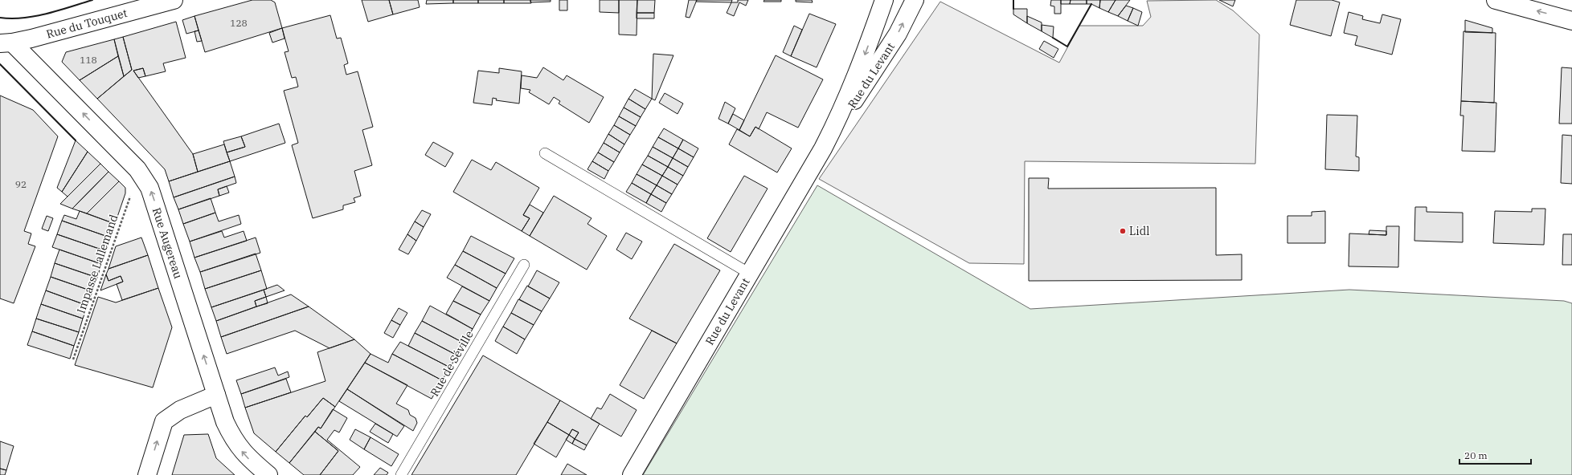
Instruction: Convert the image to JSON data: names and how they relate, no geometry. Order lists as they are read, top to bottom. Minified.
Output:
{"streets":{"street":["Rue du Touquet","Rue du Levant","Rue Augereau"],"lane":["Rue de Séville"],"path":["Impasse Lallemand"]},"crossings":[["Rue du Touquet","Rue Augereau"],["Rue Augereau","Impasse Lallemand"]],"one_way":["Rue Augereau"],"places":["Lidl"],"house_numbers":["128","118","92"],"scale_bar":"20 m"}
